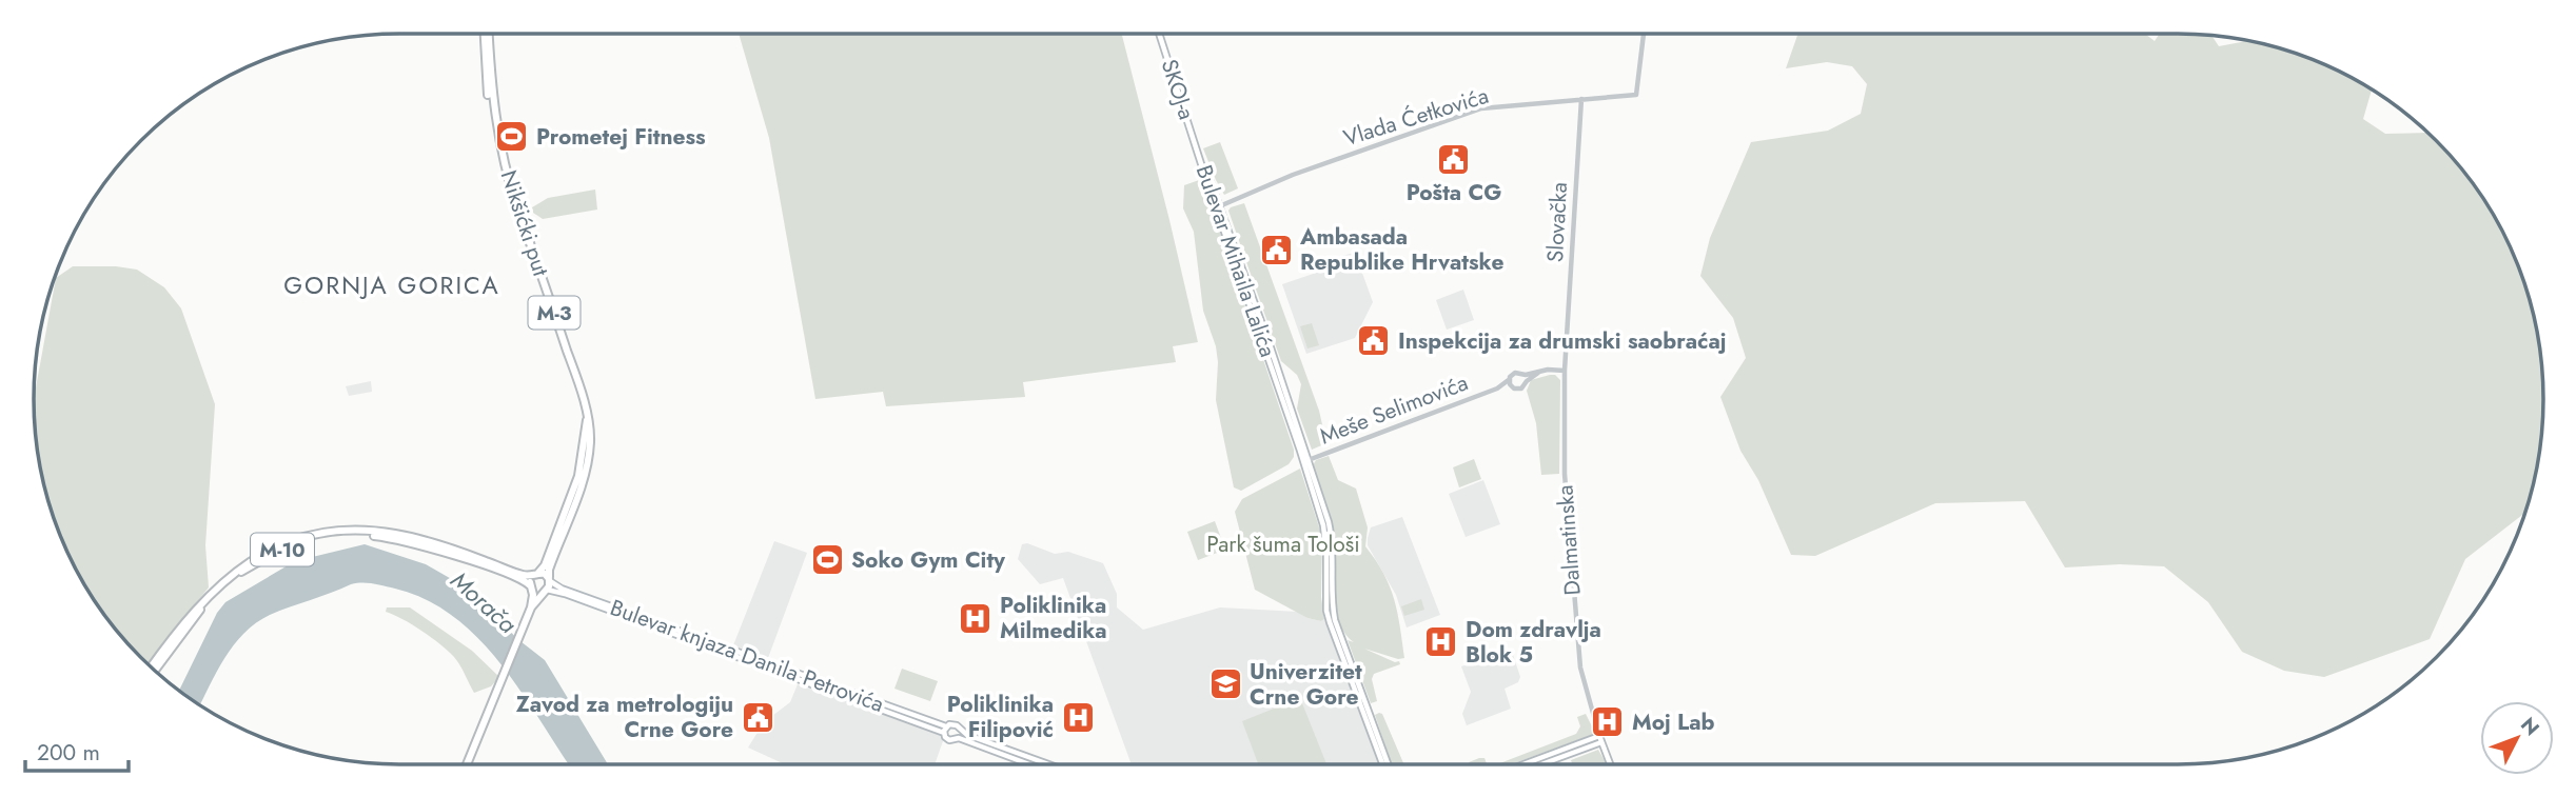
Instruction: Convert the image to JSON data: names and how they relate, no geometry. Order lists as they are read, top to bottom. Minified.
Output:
{"streets":{"main road":["SKOJ-a","Nikšićki put","Bulevar Mihaila Lalića","M-3","Dalmatinska","M-10","Bulevar knjaza Danila Petrovića"],"street":["Vlada Ćetkovića","Slovačka","Meše Selimovića"]},"crossings":[["SKOJ-a","Bulevar Mihaila Lalića"],["Vlada Ćetkovića","Slovačka"],["Vlada Ćetkovića","Bulevar Mihaila Lalića"],["Slovačka","Dalmatinska"],["Nikšićki put","M-3"],["Nikšićki put","M-10"],["Nikšićki put","Bulevar knjaza Danila Petrovića"],["Bulevar Mihaila Lalića","Meše Selimovića"],["M-3","M-10"],["M-3","Bulevar knjaza Danila Petrovića"]],"districts":["GORNJA GORICA"],"water":["Morača"],"parks":["Park šuma Tološi"],"places":{"sports":["Prometej Fitness","Soko Gym City"],"public building":["Pošta CG","Ambasada Republike Hrvatske","Inspekcija za drumski saobraćaj","Zavod za metrologiju Crne Gore"],"hospital":["Poliklinika Milmedika","Dom zdravlja Blok 5","Poliklinika Filipović","Moj Lab"],"school or university":["Univerzitet Crne Gore"]},"scale_bar":"200 m","north":"top right"}
